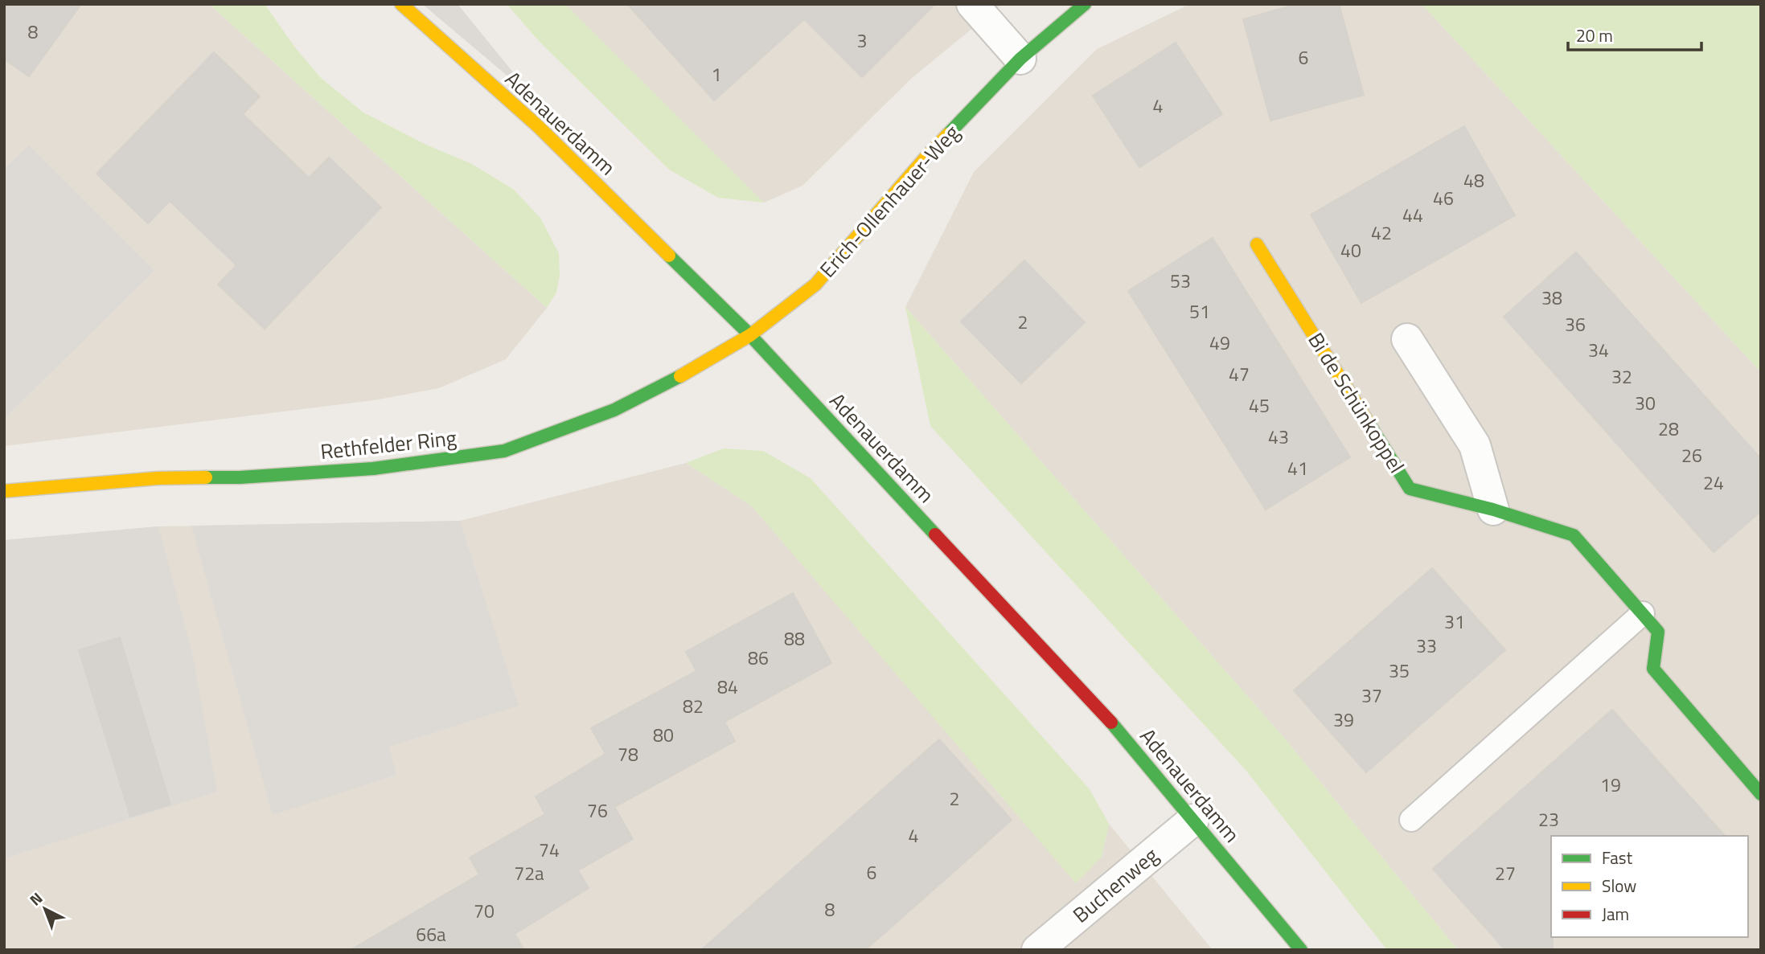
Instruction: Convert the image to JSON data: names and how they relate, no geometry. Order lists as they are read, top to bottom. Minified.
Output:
{"streets":{"street":["Adenauerdamm","Erich-Ollenhauer-Weg","Bi de Schünkoppel","Rethfelder Ring","Buchenweg"]},"crossings":[["Adenauerdamm","Erich-Ollenhauer-Weg"],["Adenauerdamm","Rethfelder Ring"],["Adenauerdamm","Buchenweg"],["Erich-Ollenhauer-Weg","Rethfelder Ring"]],"house_numbers":["8","3","6","1","4","48","46","44","42","40","53","38","51","2","36","49","34","47","32","30","45","28","43","26","41","24","31","88","33","86","35","84","37","82","39","80","78","19","2","76","23","4","74","6","72a","27","8","70","66a"],"legend":["Fast","Slow","Jam"],"scale_bar":"20 m","north":"top left"}
